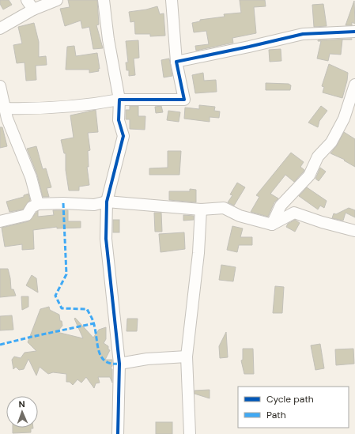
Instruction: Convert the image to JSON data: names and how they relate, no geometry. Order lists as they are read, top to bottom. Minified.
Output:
{"legend":["Cycle path","Path"],"north":"top"}
